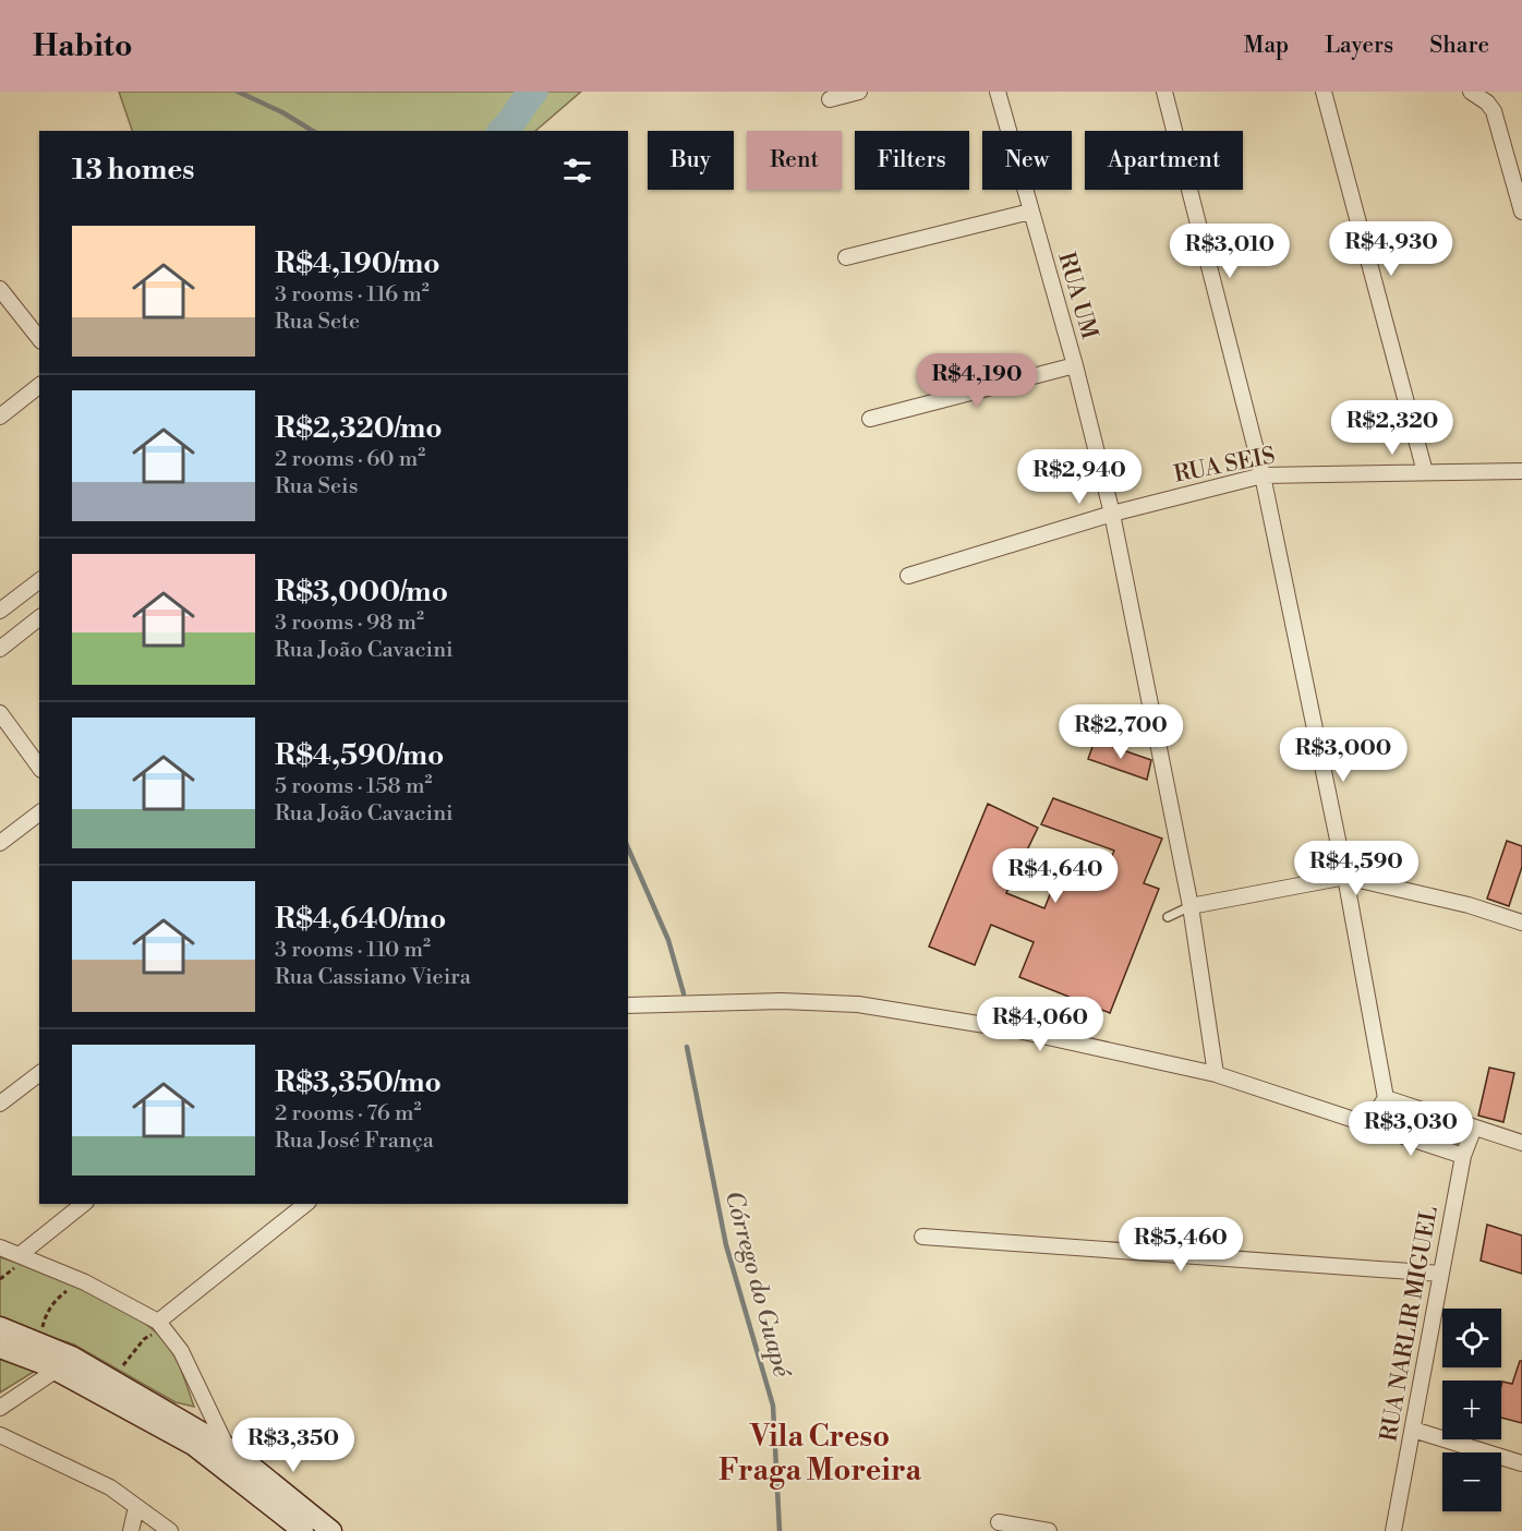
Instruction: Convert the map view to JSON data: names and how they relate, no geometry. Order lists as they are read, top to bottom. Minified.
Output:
{"streets":{"street":["RUA UM","RUA SEIS","RUA NARLIR MIGUEL"]},"crossings":[["RUA UM","RUA SEIS"]],"districts":["Vila Creso Fraga Moreira"],"water":["Córrego do Guapé"],"page":{"header":"Habito","nav":["Map","Layers","Share"],"chip":["Buy","Rent","Filters","New","Apartment"],"heading":"13 homes","list":[{"name":"R$4,190/mo","note":"3 rooms · 116 m² · Rua Sete"},{"name":"R$2,320/mo","note":"2 rooms · 60 m² · Rua Seis"},{"name":"R$3,000/mo","note":"3 rooms · 98 m² · Rua João Cavacini"},{"name":"R$4,590/mo","note":"5 rooms · 158 m² · Rua João Cavacini"},{"name":"R$4,640/mo","note":"3 rooms · 110 m² · Rua Cassiano Vieira"},{"name":"R$3,350/mo","note":"2 rooms · 76 m² · Rua José França"}],"price":["R$4,930","R$3,010","R$4,190","R$2,320","R$2,940","R$2,700","R$3,000","R$4,590","R$4,640","R$4,060","R$3,030","R$5,460","R$3,350"],"map_buttons":["+","−"]}}
